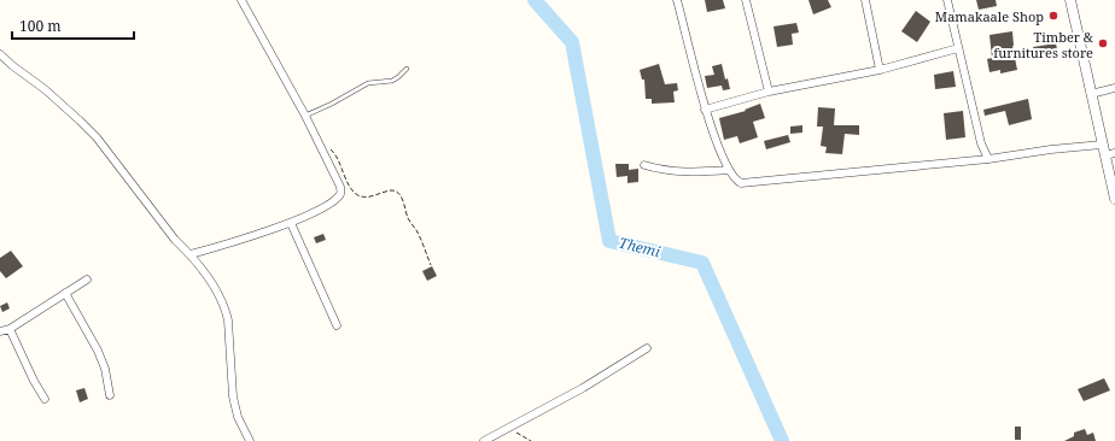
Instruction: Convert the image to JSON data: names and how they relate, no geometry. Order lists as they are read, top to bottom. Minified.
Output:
{"water":["Themi"],"places":["Mamakaale Shop","Timber & furnitures store"],"scale_bar":"100 m"}
